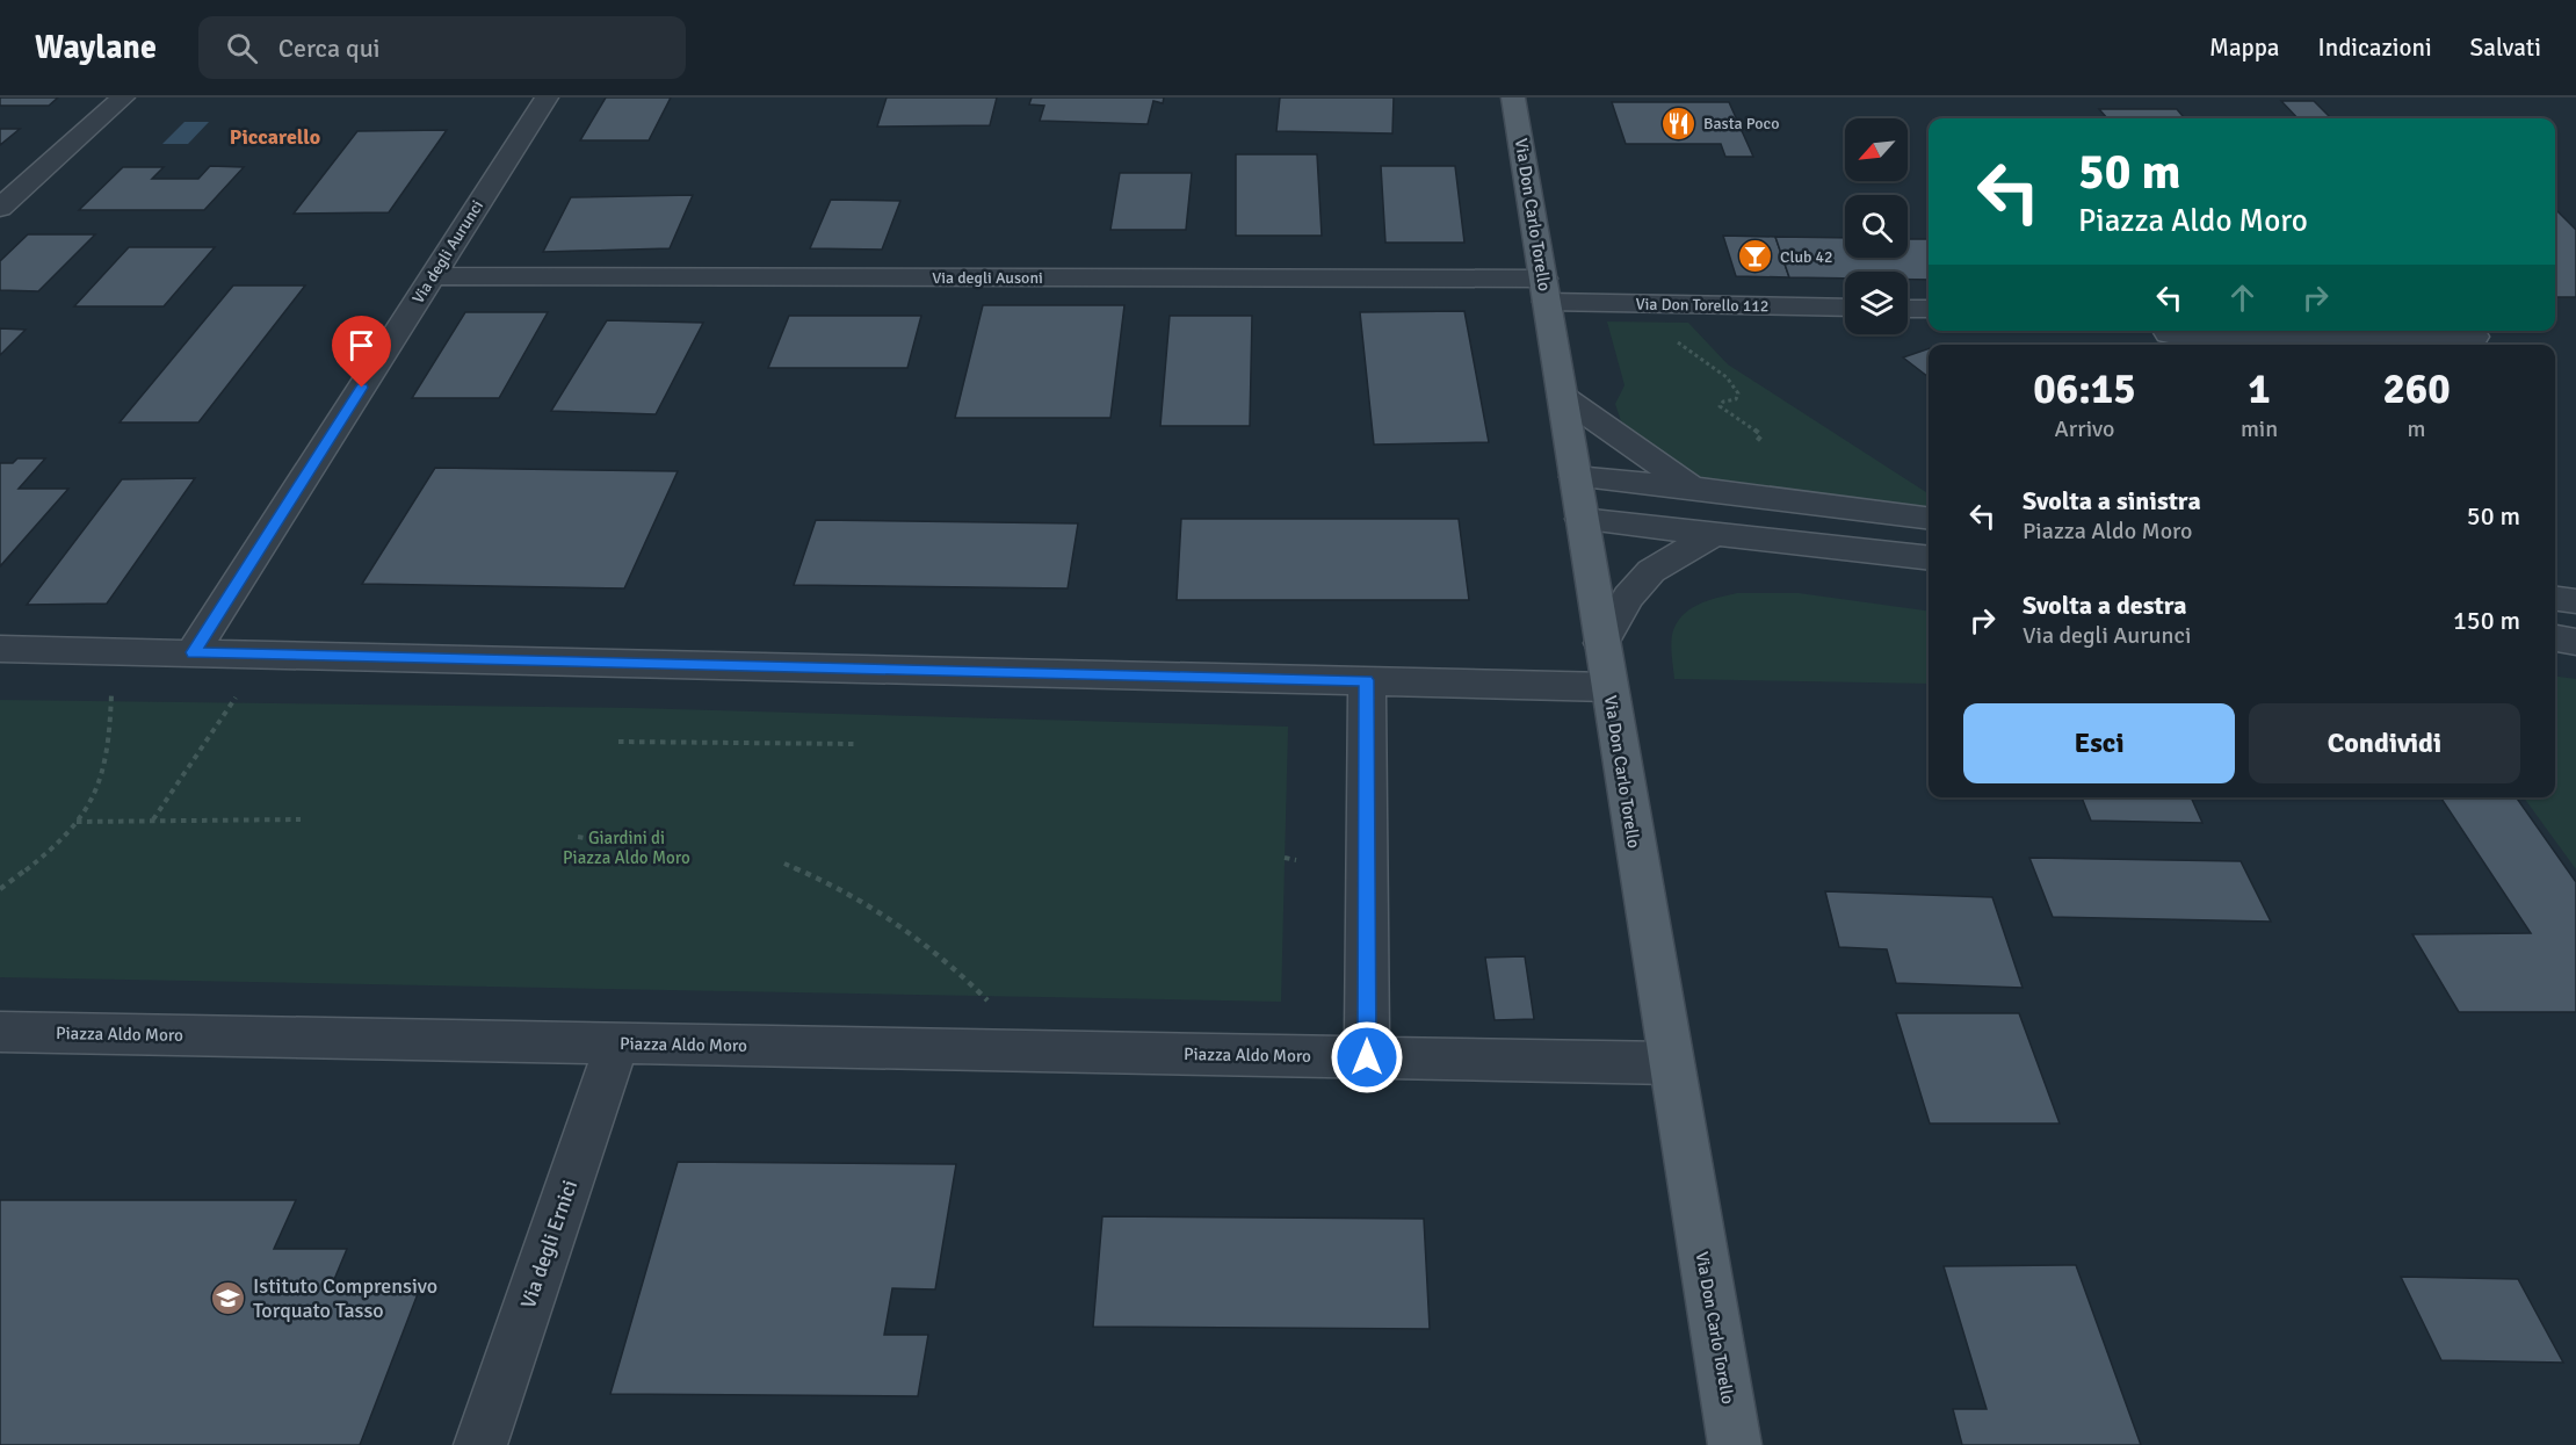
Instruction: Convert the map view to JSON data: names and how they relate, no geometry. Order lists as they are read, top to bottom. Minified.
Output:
{"streets":{"main road":["Via Don Carlo Torello"],"street":["Via degli Aurunci","Via degli Ausoni","Via Don Torello 112","Piazza Aldo Moro","Via degli Ernici"]},"crossings":[["Via Don Carlo Torello","Via degli Ausoni"],["Via Don Carlo Torello","Via Don Torello 112"],["Via Don Carlo Torello","Piazza Aldo Moro"],["Via degli Aurunci","Via degli Ausoni"],["Via degli Ausoni","Via Don Torello 112"],["Piazza Aldo Moro","Via degli Ernici"]],"districts":["Piccarello"],"parks":["Giardini di Piazza Aldo Moro"],"places":{"restaurant":["Basta Poco"],"bar":["Club 42"],"school or university":["Istituto Comprensivo Torquato Tasso"]},"north":"bottom left","page":{"header":"Waylane","search":"Cerca qui","nav":["Mappa","Indicazioni","Salvati"],"turn":["50 m","Piazza Aldo Moro"],"eta":["06:15","Arrivo","1","min","260","m"],"list":[{"name":"Svolta a sinistra","note":"Piazza Aldo Moro","value":"50 m"},{"name":"Svolta a destra","note":"Via degli Aurunci","value":"150 m"}],"buttons":["Esci","Condividi"]}}
